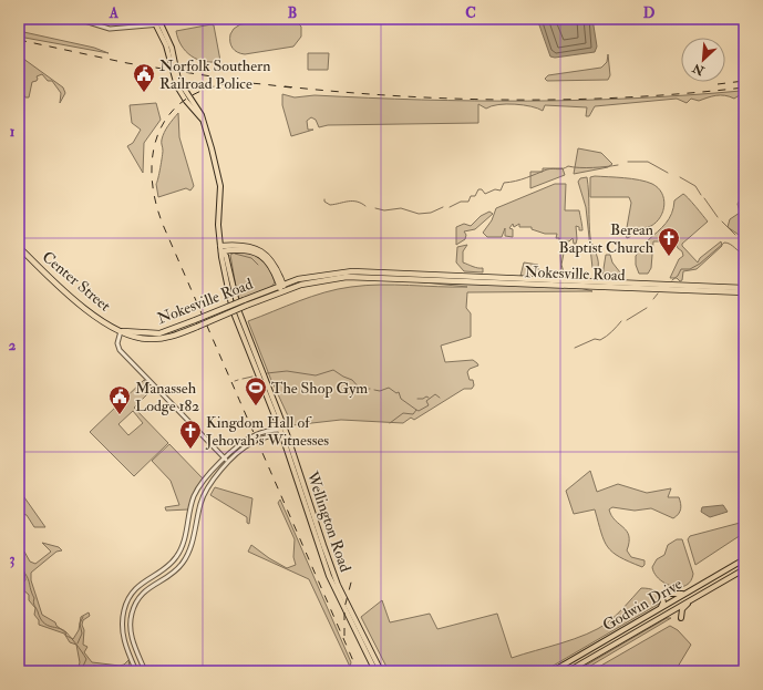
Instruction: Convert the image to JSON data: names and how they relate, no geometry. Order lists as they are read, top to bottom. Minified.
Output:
{"streets":{"highway":["Nokesville Road","Center Street"],"main road":["Wellington Road","Godwin Drive"]},"crossings":[["Nokesville Road","Center Street"]],"places":{"public building":["Norfolk Southern Railroad Police","Manasseh Lodge 182"],"church":["Berean Baptist Church","Kingdom Hall of Jehovah's Witnesses"],"sports":["The Shop Gym"]},"north":"bottom left","grid":{"columns":["A","B","C","D"],"rows":["1","2","3"]}}
